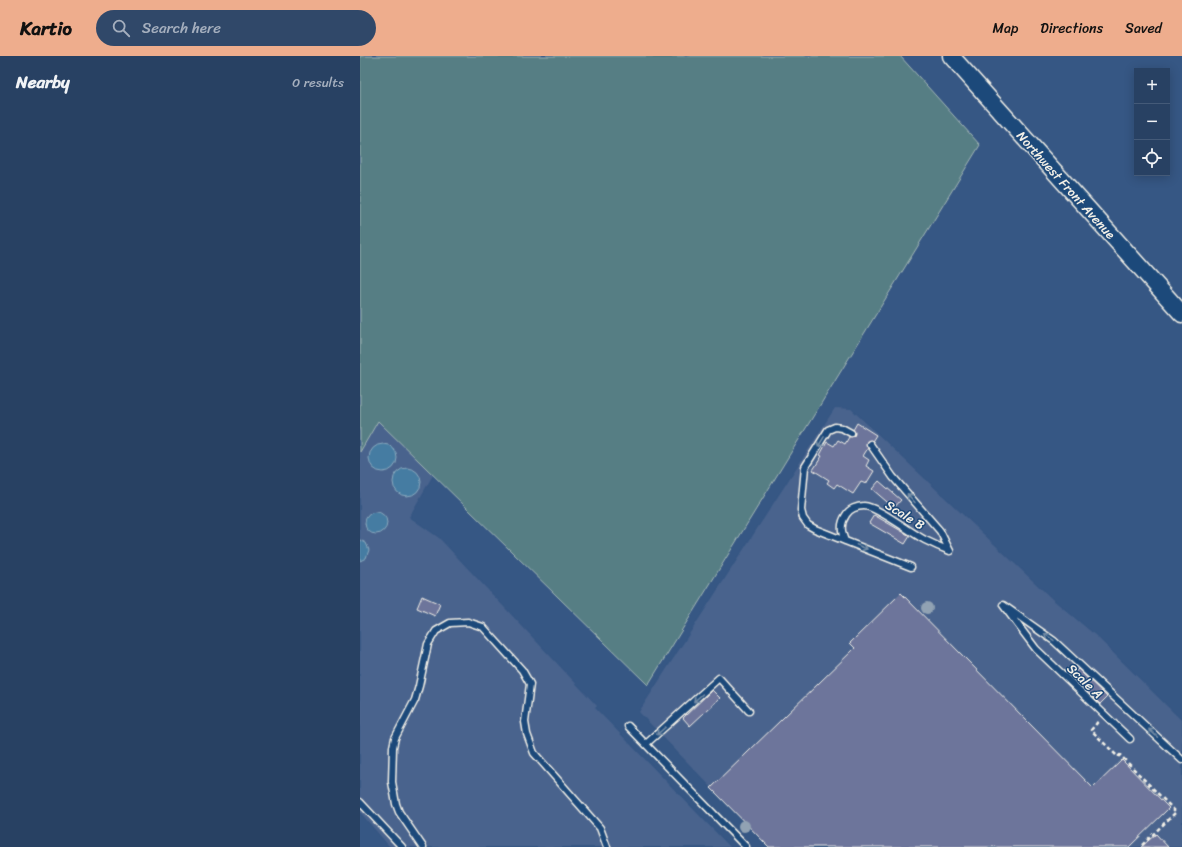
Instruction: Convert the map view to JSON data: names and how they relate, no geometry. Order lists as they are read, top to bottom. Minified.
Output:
{"streets":{"street":["Northwest Front Avenue"],"lane":["Scale B","Scale A"]},"page":{"header":"Kartio","search":"Search here","nav":["Map","Directions","Saved"],"heading":["Nearby","0 results"],"map_buttons":["+","−"]}}
